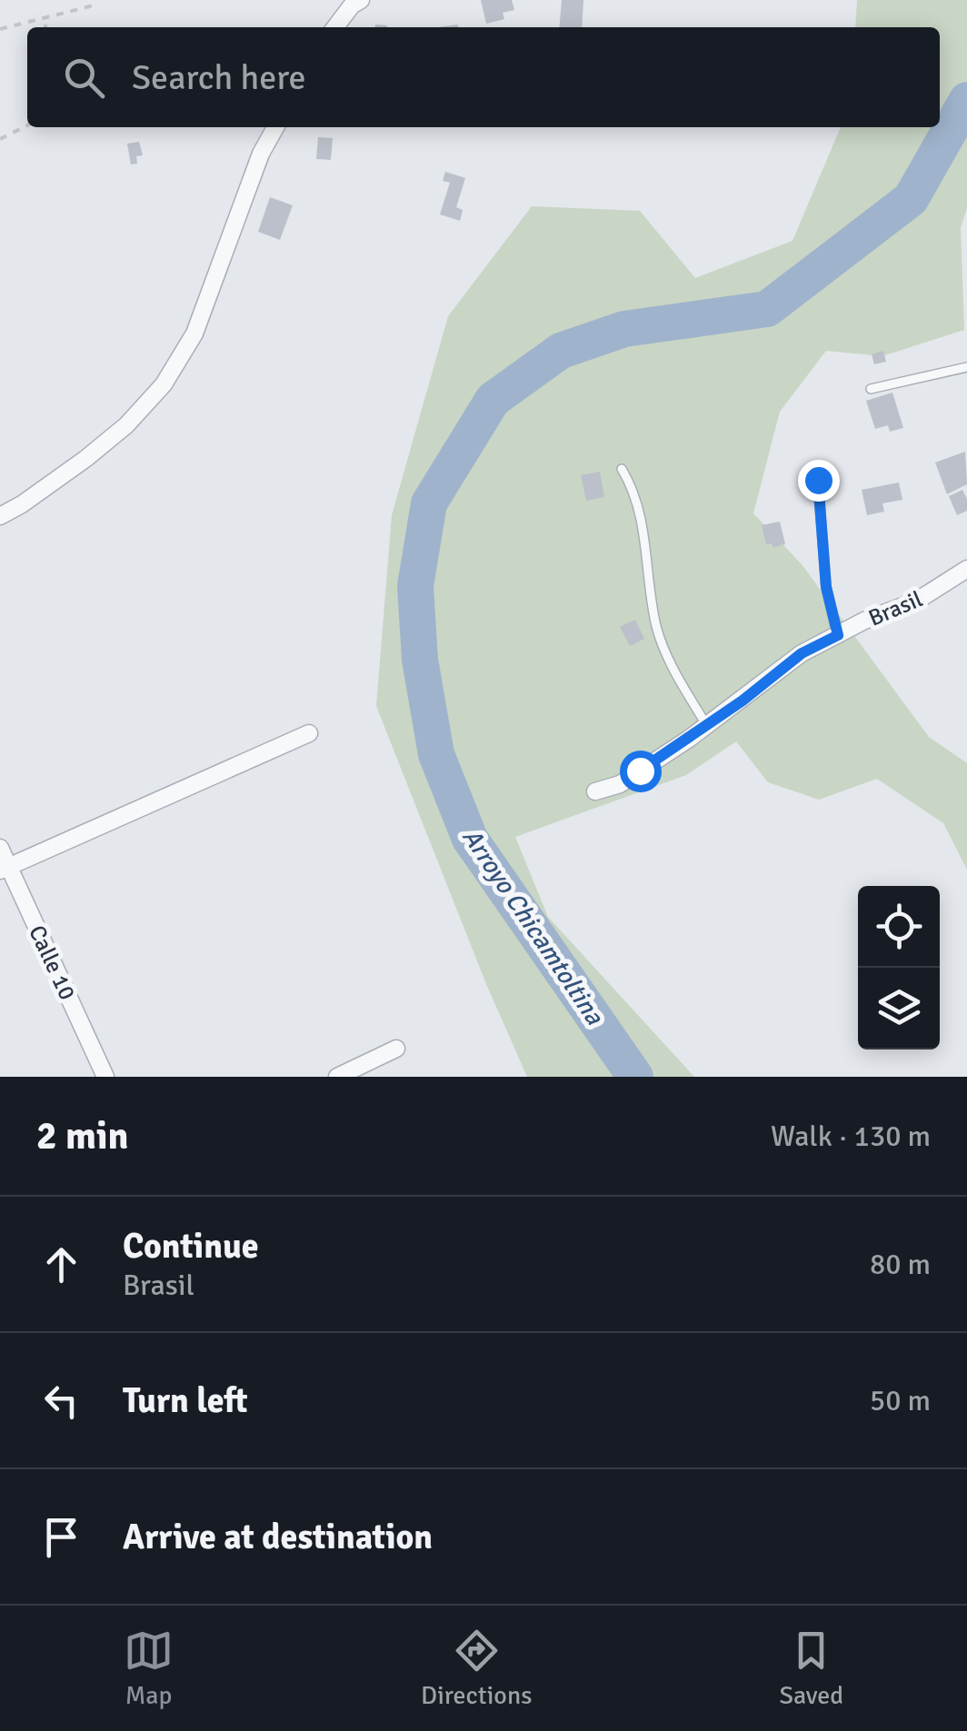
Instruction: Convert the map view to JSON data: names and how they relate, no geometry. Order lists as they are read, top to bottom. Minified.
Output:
{"streets":{"street":["Brasil","Calle 10"]},"water":["Arroyo Chicamtoltina"],"page":{"search":"Search here","heading":["2 min","Walk · 130 m"],"list":[["Continue","Brasil","80 m"],["Turn left","50 m"],"Arrive at destination"],"nav":["Map","Directions","Saved"]}}
